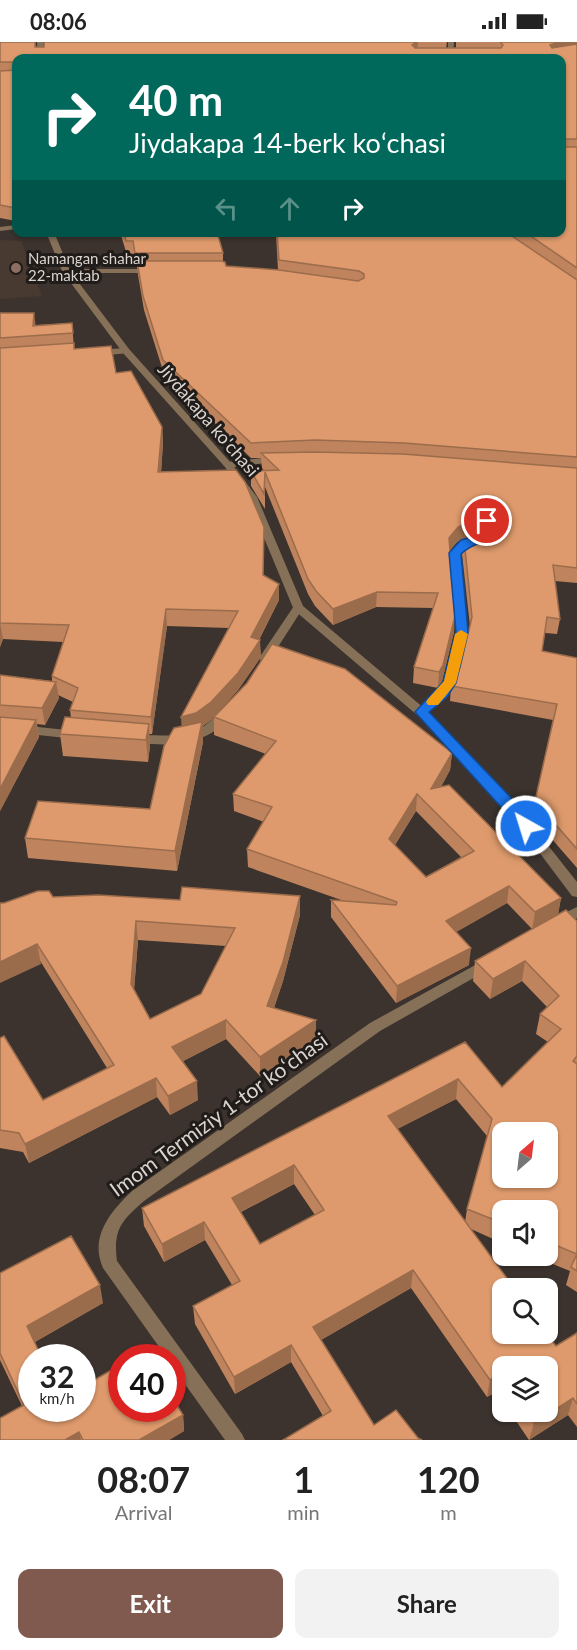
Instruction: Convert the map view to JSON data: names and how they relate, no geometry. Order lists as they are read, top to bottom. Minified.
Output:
{"streets":{"street":["Jiydakapa ko'chasi","Imom Termiziy 1-tor koʻchasi"]},"places":["Namangan shahar 22-maktab"],"north":"top right","page":{"status":"08:06","turn":["40 m","Jiydakapa 14-berk koʻchasi"],"speed":"32 km/h","limit":"40","eta":["08:07","Arrival","1","min","120","m"],"buttons":["Exit","Share"]}}
